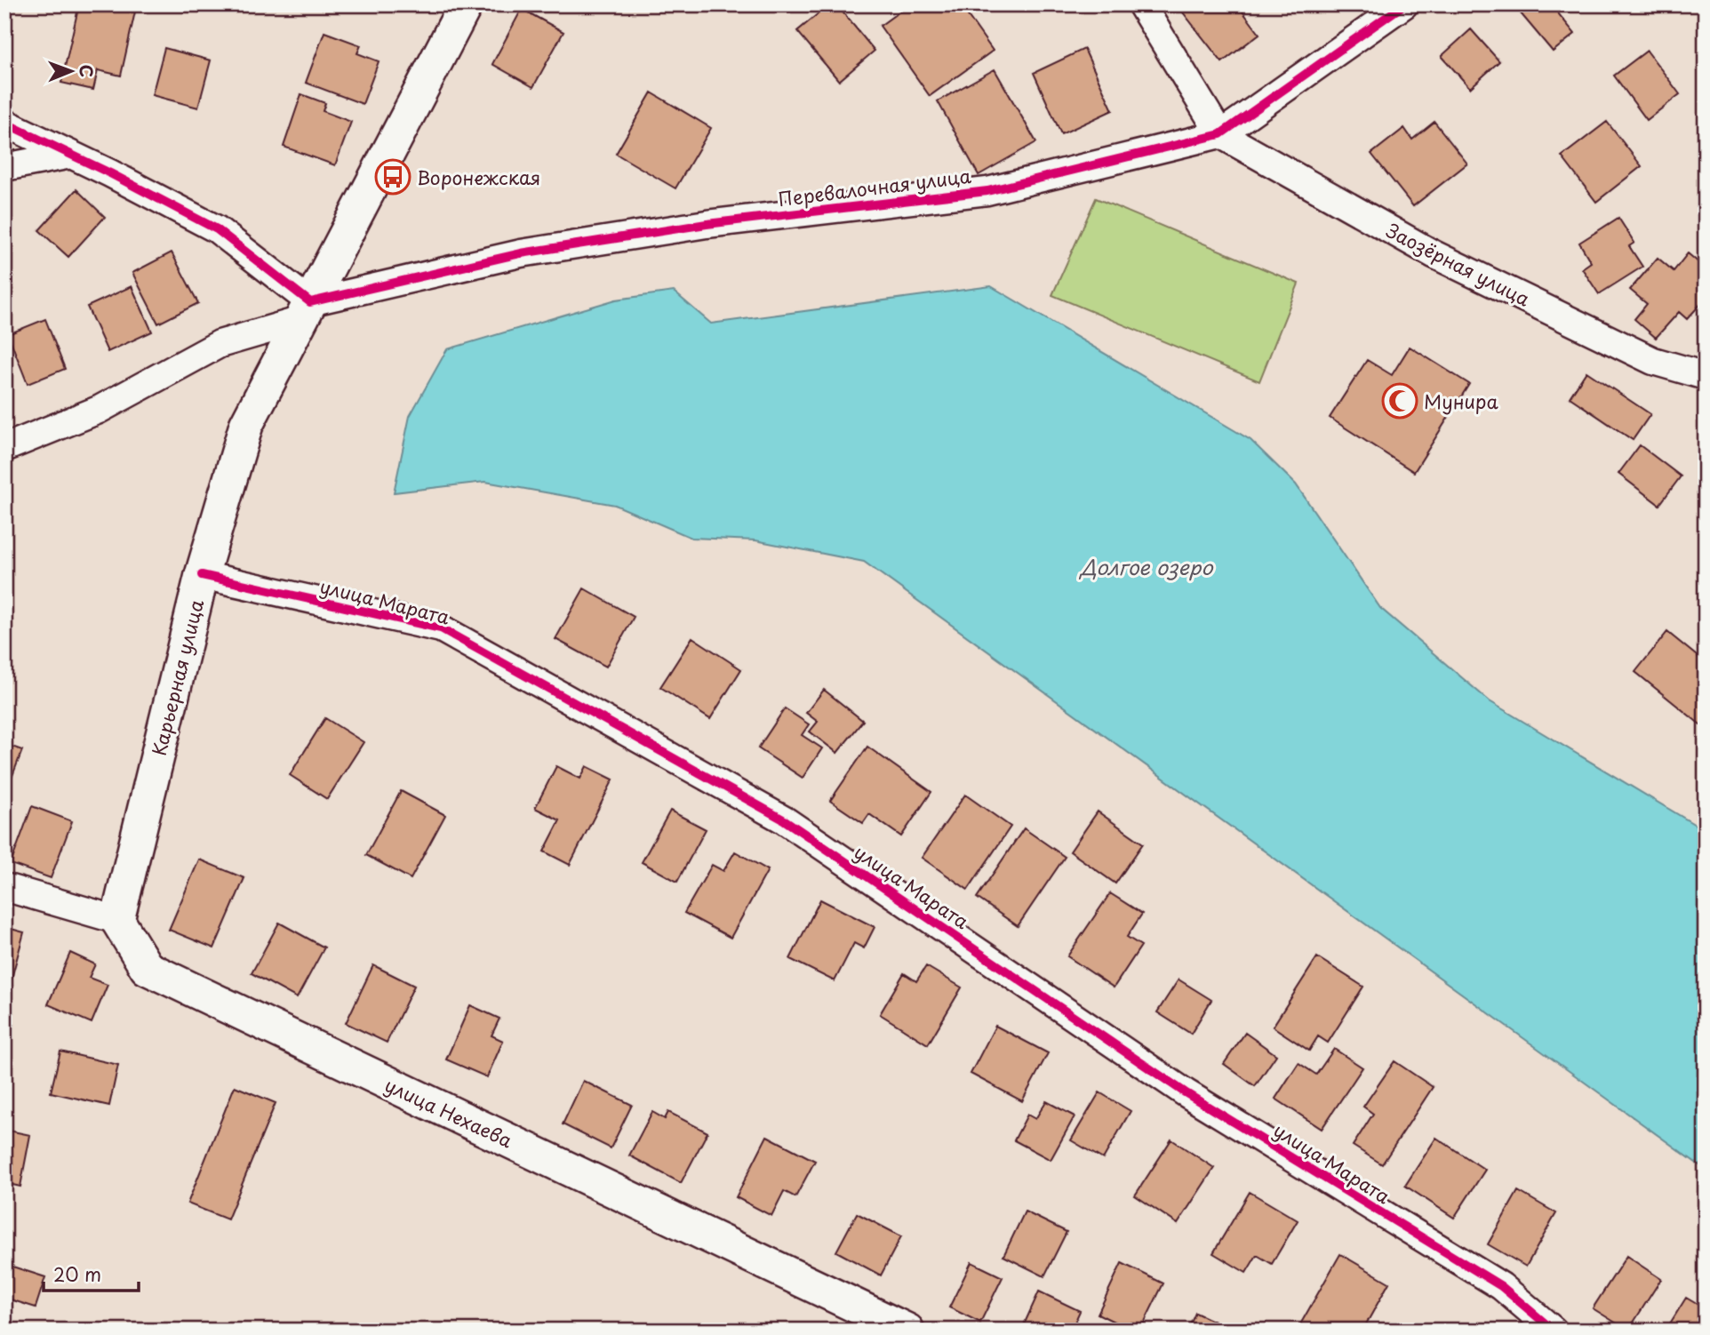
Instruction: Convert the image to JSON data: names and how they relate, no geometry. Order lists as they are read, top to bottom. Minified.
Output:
{"streets":{"street":["Перевалочная улица","Заозёрная улица","улица Марата","Карьерная улица","улица Нехаева"]},"crossings":[["Перевалочная улица","Заозёрная улица"],["Перевалочная улица","Карьерная улица"],["улица Марата","Карьерная улица"],["Карьерная улица","улица Нехаева"]],"water":["Долгое озеро"],"places":{"bus stop":["Воронежская"],"mosque":["Мунира"]},"scale_bar":"20 m","north":"right"}
